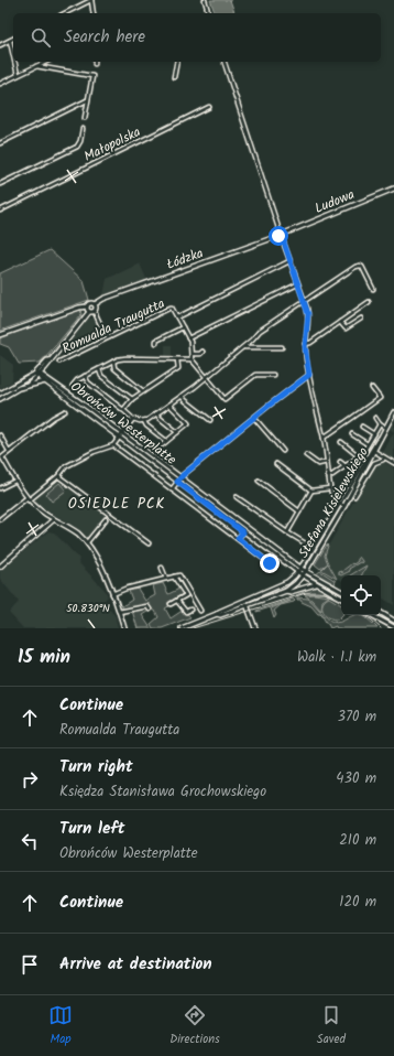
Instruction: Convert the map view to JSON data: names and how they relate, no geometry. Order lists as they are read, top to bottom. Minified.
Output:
{"streets":{"main road":["Ludowa","Łódzka","Obrońców Westerplatte","Stefana Kisielewskiego"],"street":["Małopolska","Romualda Traugutta"]},"crossings":[["Ludowa","Łódzka"],["Obrońców Westerplatte","Stefana Kisielewskiego"]],"districts":["OSIEDLE PCK"],"page":{"search":"Search here","heading":["15 min","Walk · 1.1 km"],"list":[["Continue","Romualda Traugutta","370 m"],["Turn right","Księdza Stanisława Grochowskiego","430 m"],["Turn left","Obrońców Westerplatte","210 m"],["Continue","120 m"],"Arrive at destination"],"nav":["Map","Directions","Saved"]},"coordinates":["50.830°N"]}
